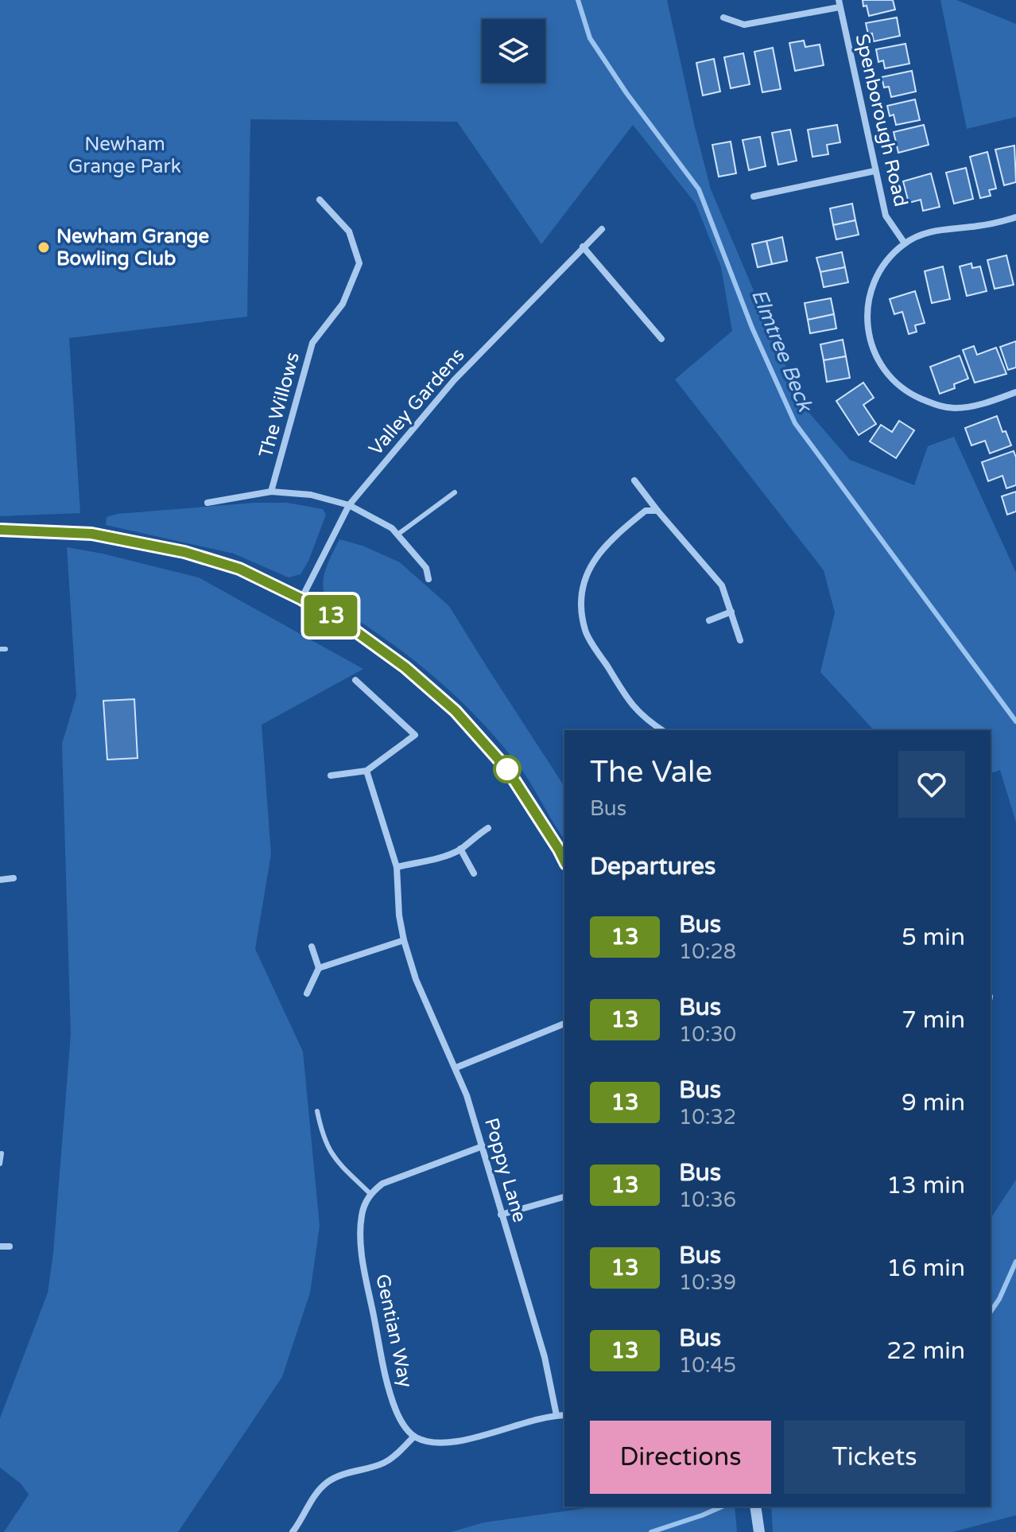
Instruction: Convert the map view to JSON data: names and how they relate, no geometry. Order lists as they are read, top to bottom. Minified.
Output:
{"streets":{"street":["Spenborough Road","Valley Gardens","The Willows","Poppy Lane","Gentian Way"]},"water":["Elmtree Beck"],"parks":["Newham Grange Park"],"places":["Newham Grange Bowling Club"],"lines":["bus line 13"],"page":{"on_map":"13","heading":[["The Vale","Bus"],"Departures"],"list":[{"mark":"13","name":"Bus","note":"10:28","value":"5 min"},{"mark":"13","name":"Bus","note":"10:30","value":"7 min"},{"mark":"13","name":"Bus","note":"10:32","value":"9 min"},{"mark":"13","name":"Bus","note":"10:36","value":"13 min"},{"mark":"13","name":"Bus","note":"10:39","value":"16 min"},{"mark":"13","name":"Bus","note":"10:45","value":"22 min"}],"buttons":["Directions","Tickets"]}}
